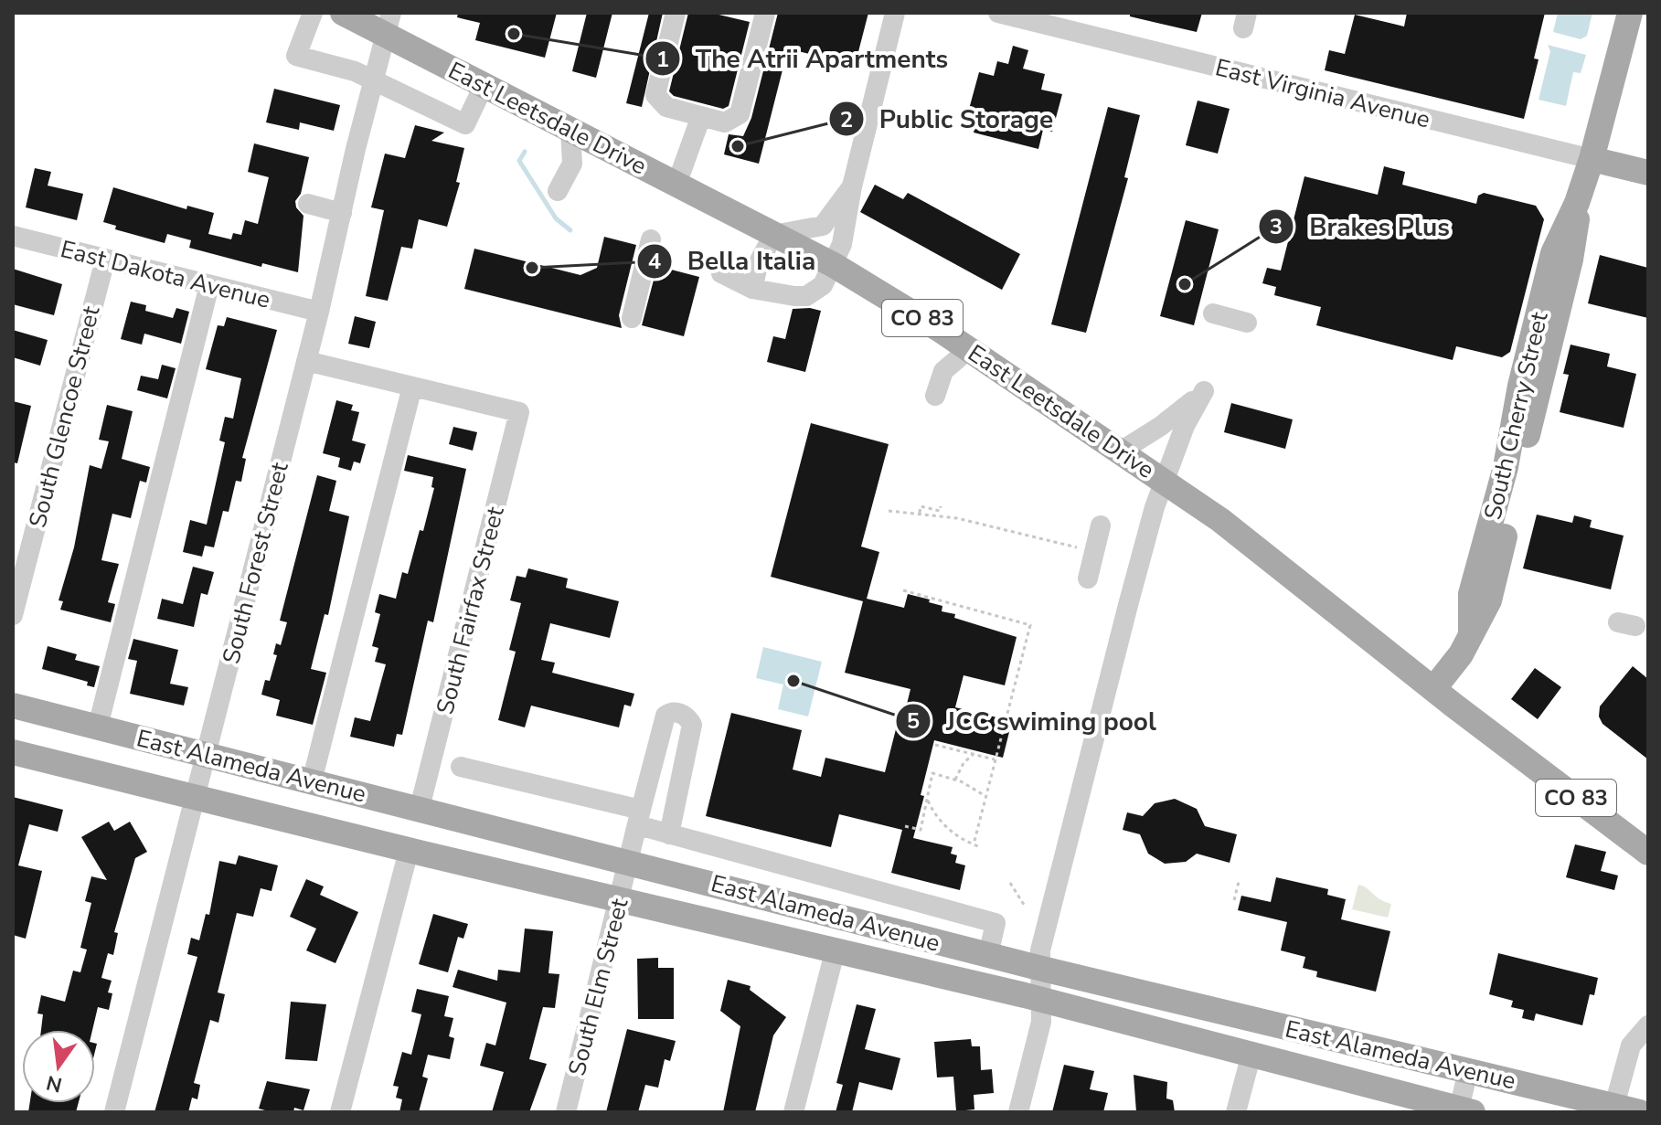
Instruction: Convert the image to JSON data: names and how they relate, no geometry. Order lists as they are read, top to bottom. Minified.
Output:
{"streets":{"main road":["East Virginia Avenue","East Leetsdale Drive","CO 83","South Cherry Street","East Alameda Avenue"],"street":["East Dakota Avenue","South Glencoe Street","South Forest Street","South Fairfax Street","South Elm Street"]},"crossings":[["East Virginia Avenue","South Cherry Street"],["East Leetsdale Drive","South Cherry Street"],["East Leetsdale Drive","South Forest Street"],["East Dakota Avenue","South Glencoe Street"],["East Dakota Avenue","South Forest Street"],["South Forest Street","East Alameda Avenue"],["South Fairfax Street","East Alameda Avenue"],["East Alameda Avenue","South Elm Street"]],"places":["The Atrii Apartments","Public Storage","Bella Italia","Brakes Plus","JCC swiming pool"],"north":"bottom"}
